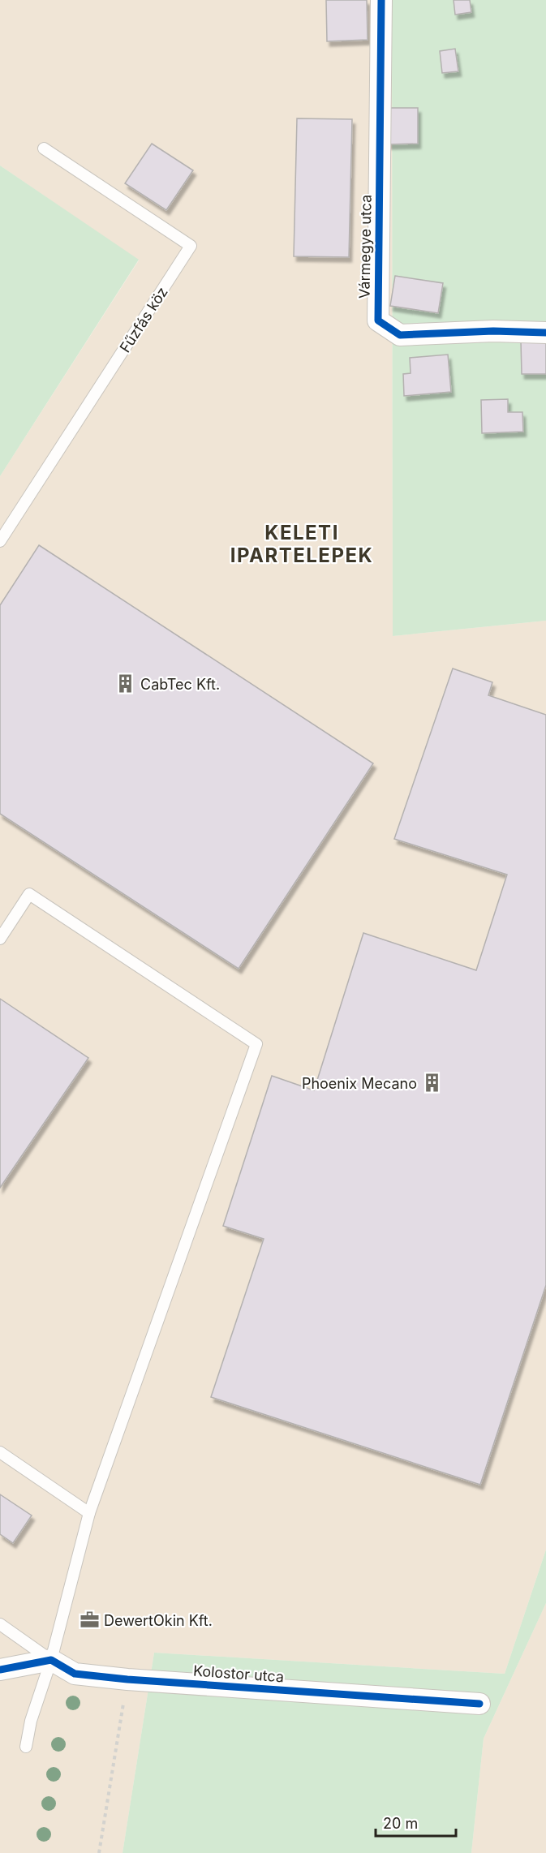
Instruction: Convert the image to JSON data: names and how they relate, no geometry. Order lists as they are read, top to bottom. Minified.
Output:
{"streets":{"street":["Vármegye utca","Kolostor utca"],"lane":["Fűzfás köz"]},"districts":["KELETI IPARTELEPEK"],"places":{"building":["CabTec Kft.","Phoenix Mecano"],"office":["DewertOkin Kft."]},"scale_bar":"20 m"}
